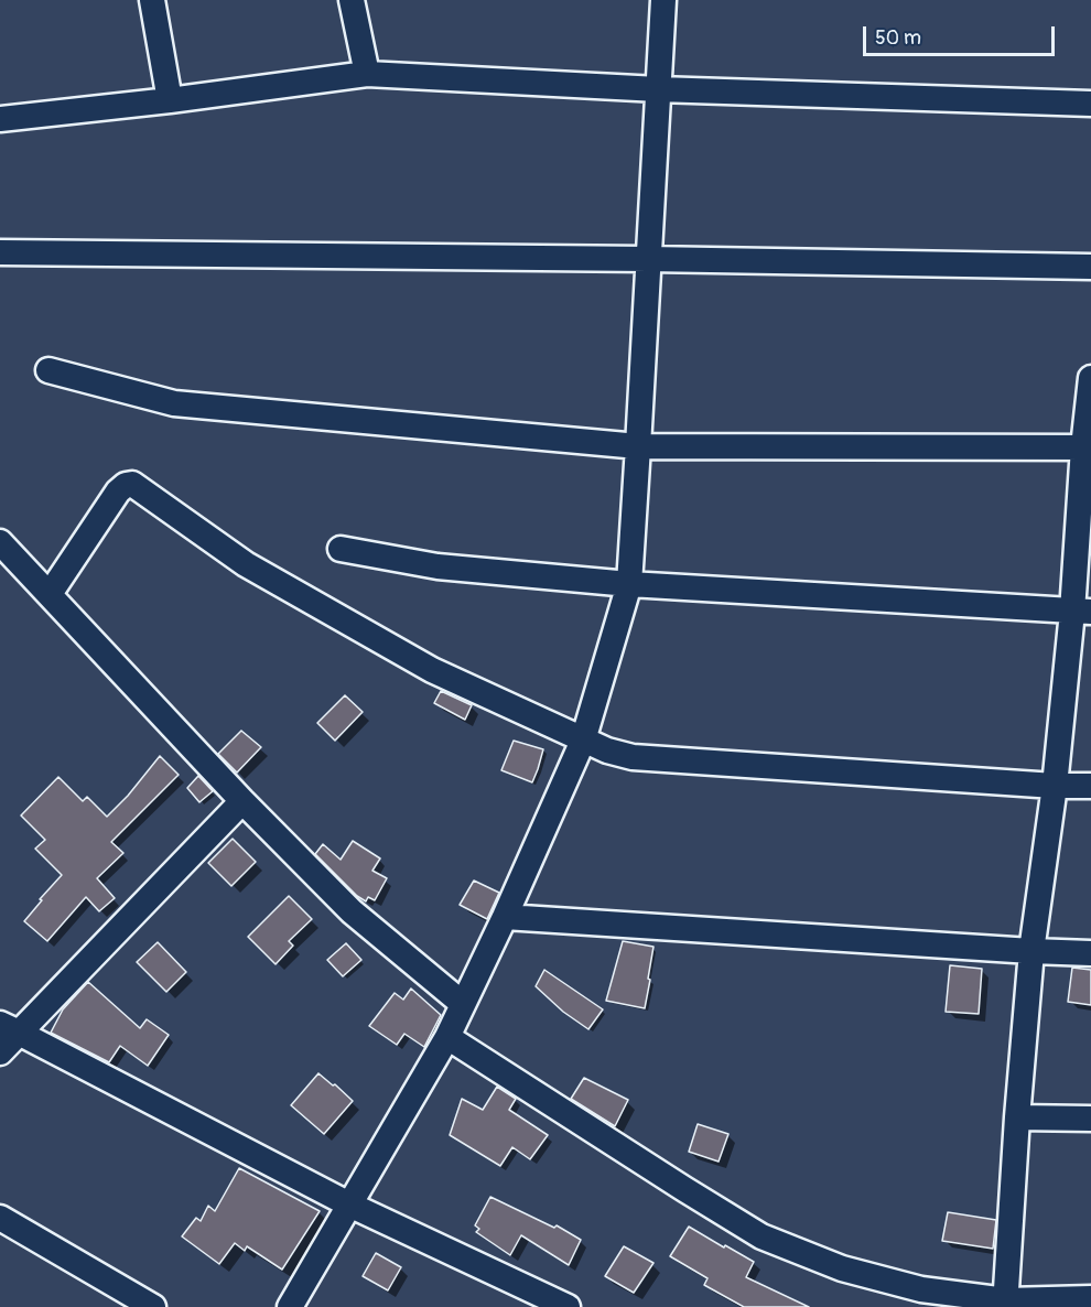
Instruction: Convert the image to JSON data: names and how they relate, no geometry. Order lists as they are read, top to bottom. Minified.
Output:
{"scale_bar":"50 m"}
